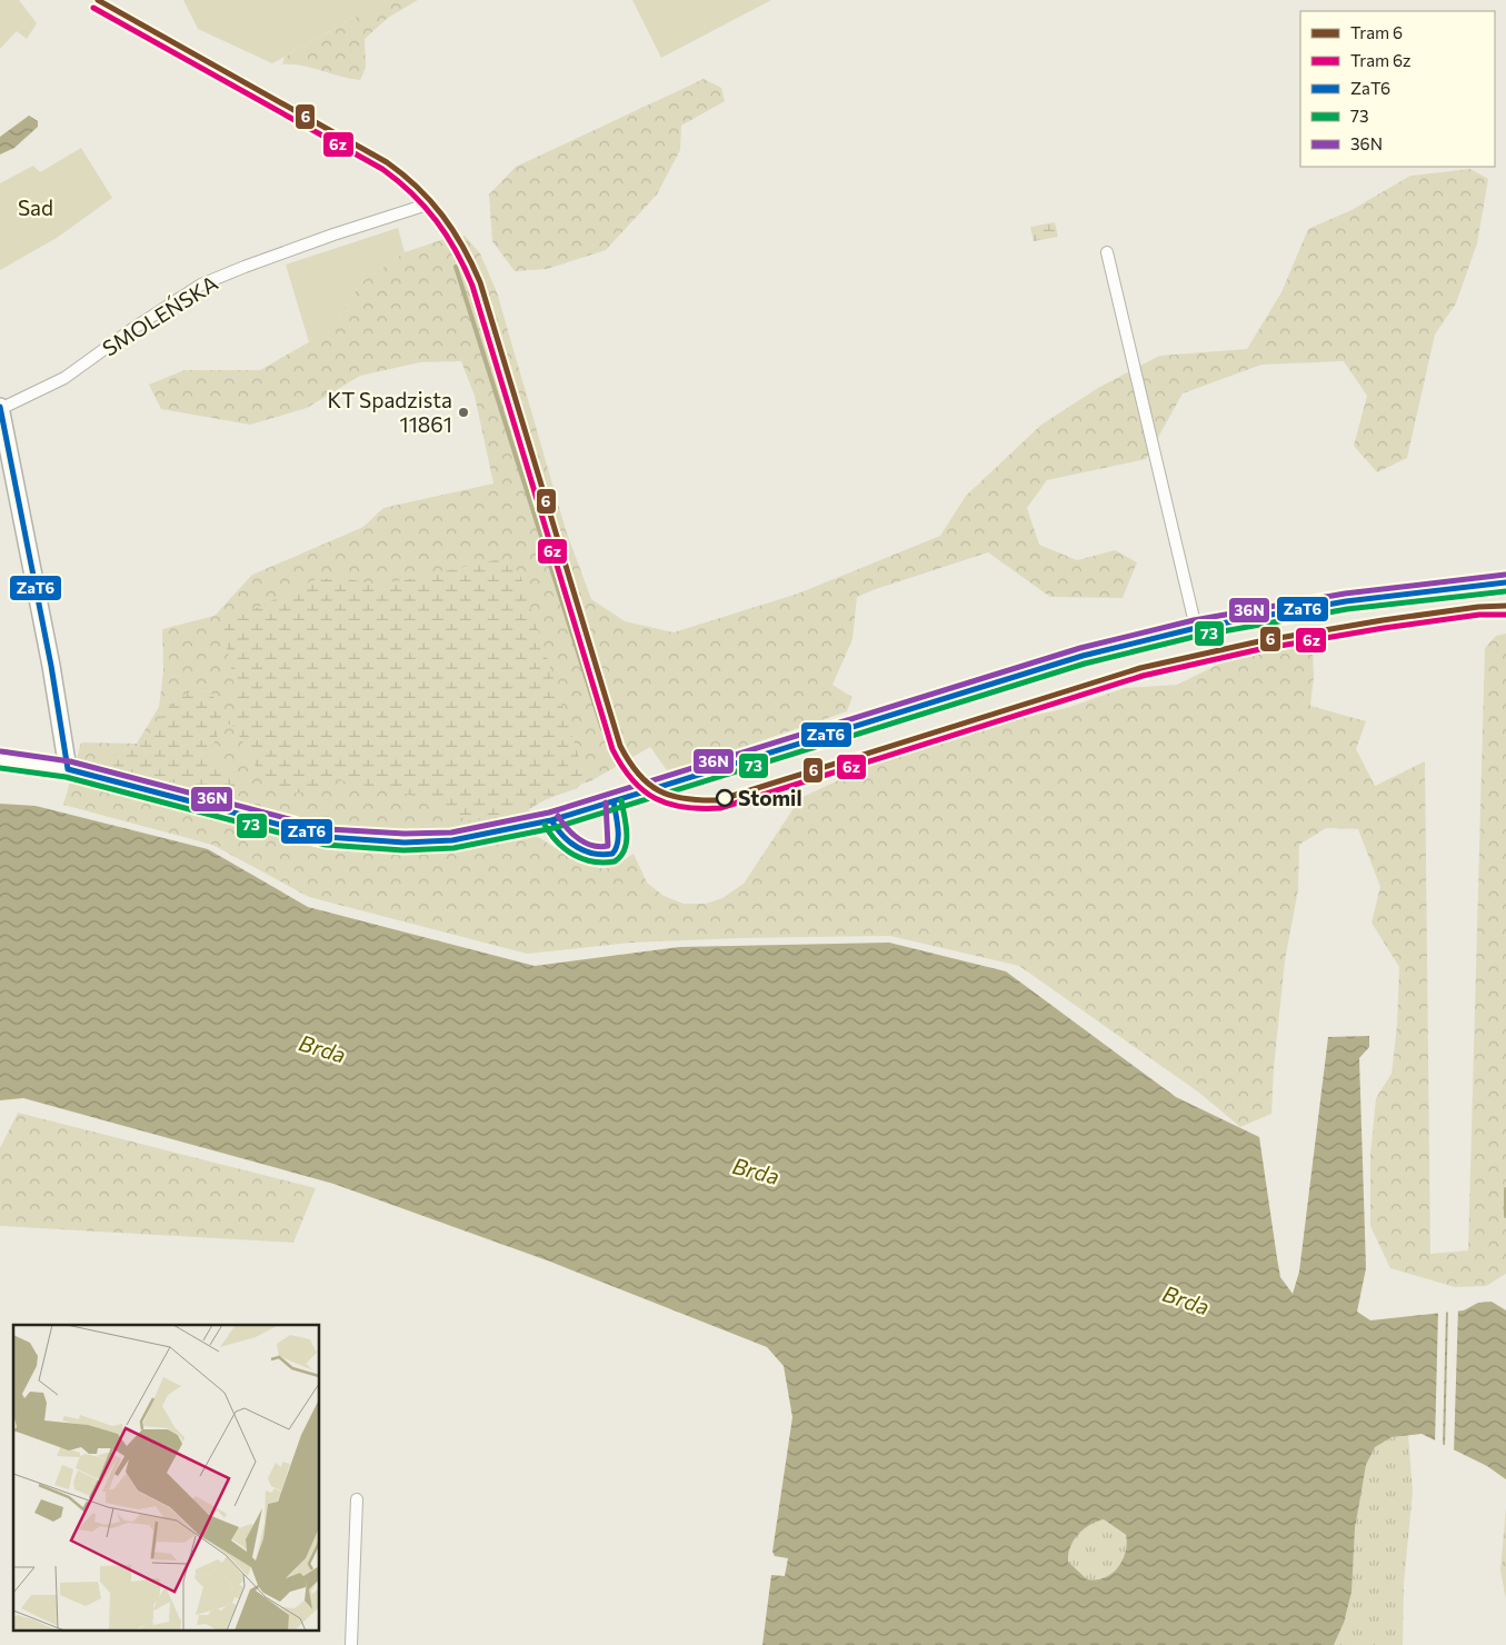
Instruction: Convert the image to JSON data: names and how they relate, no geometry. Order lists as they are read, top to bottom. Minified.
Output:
{"streets":{"street":["SMOLEŃSKA"]},"water":["Brda"],"parks":["Sad"],"places":["KT Spadzista 11861","Stomil"],"lines":["tram line 6","tram line 6z","transit line ZaT6","transit line 36N","transit line 73"],"legend":["Tram 6","Tram 6z","ZaT6","73","36N"]}
